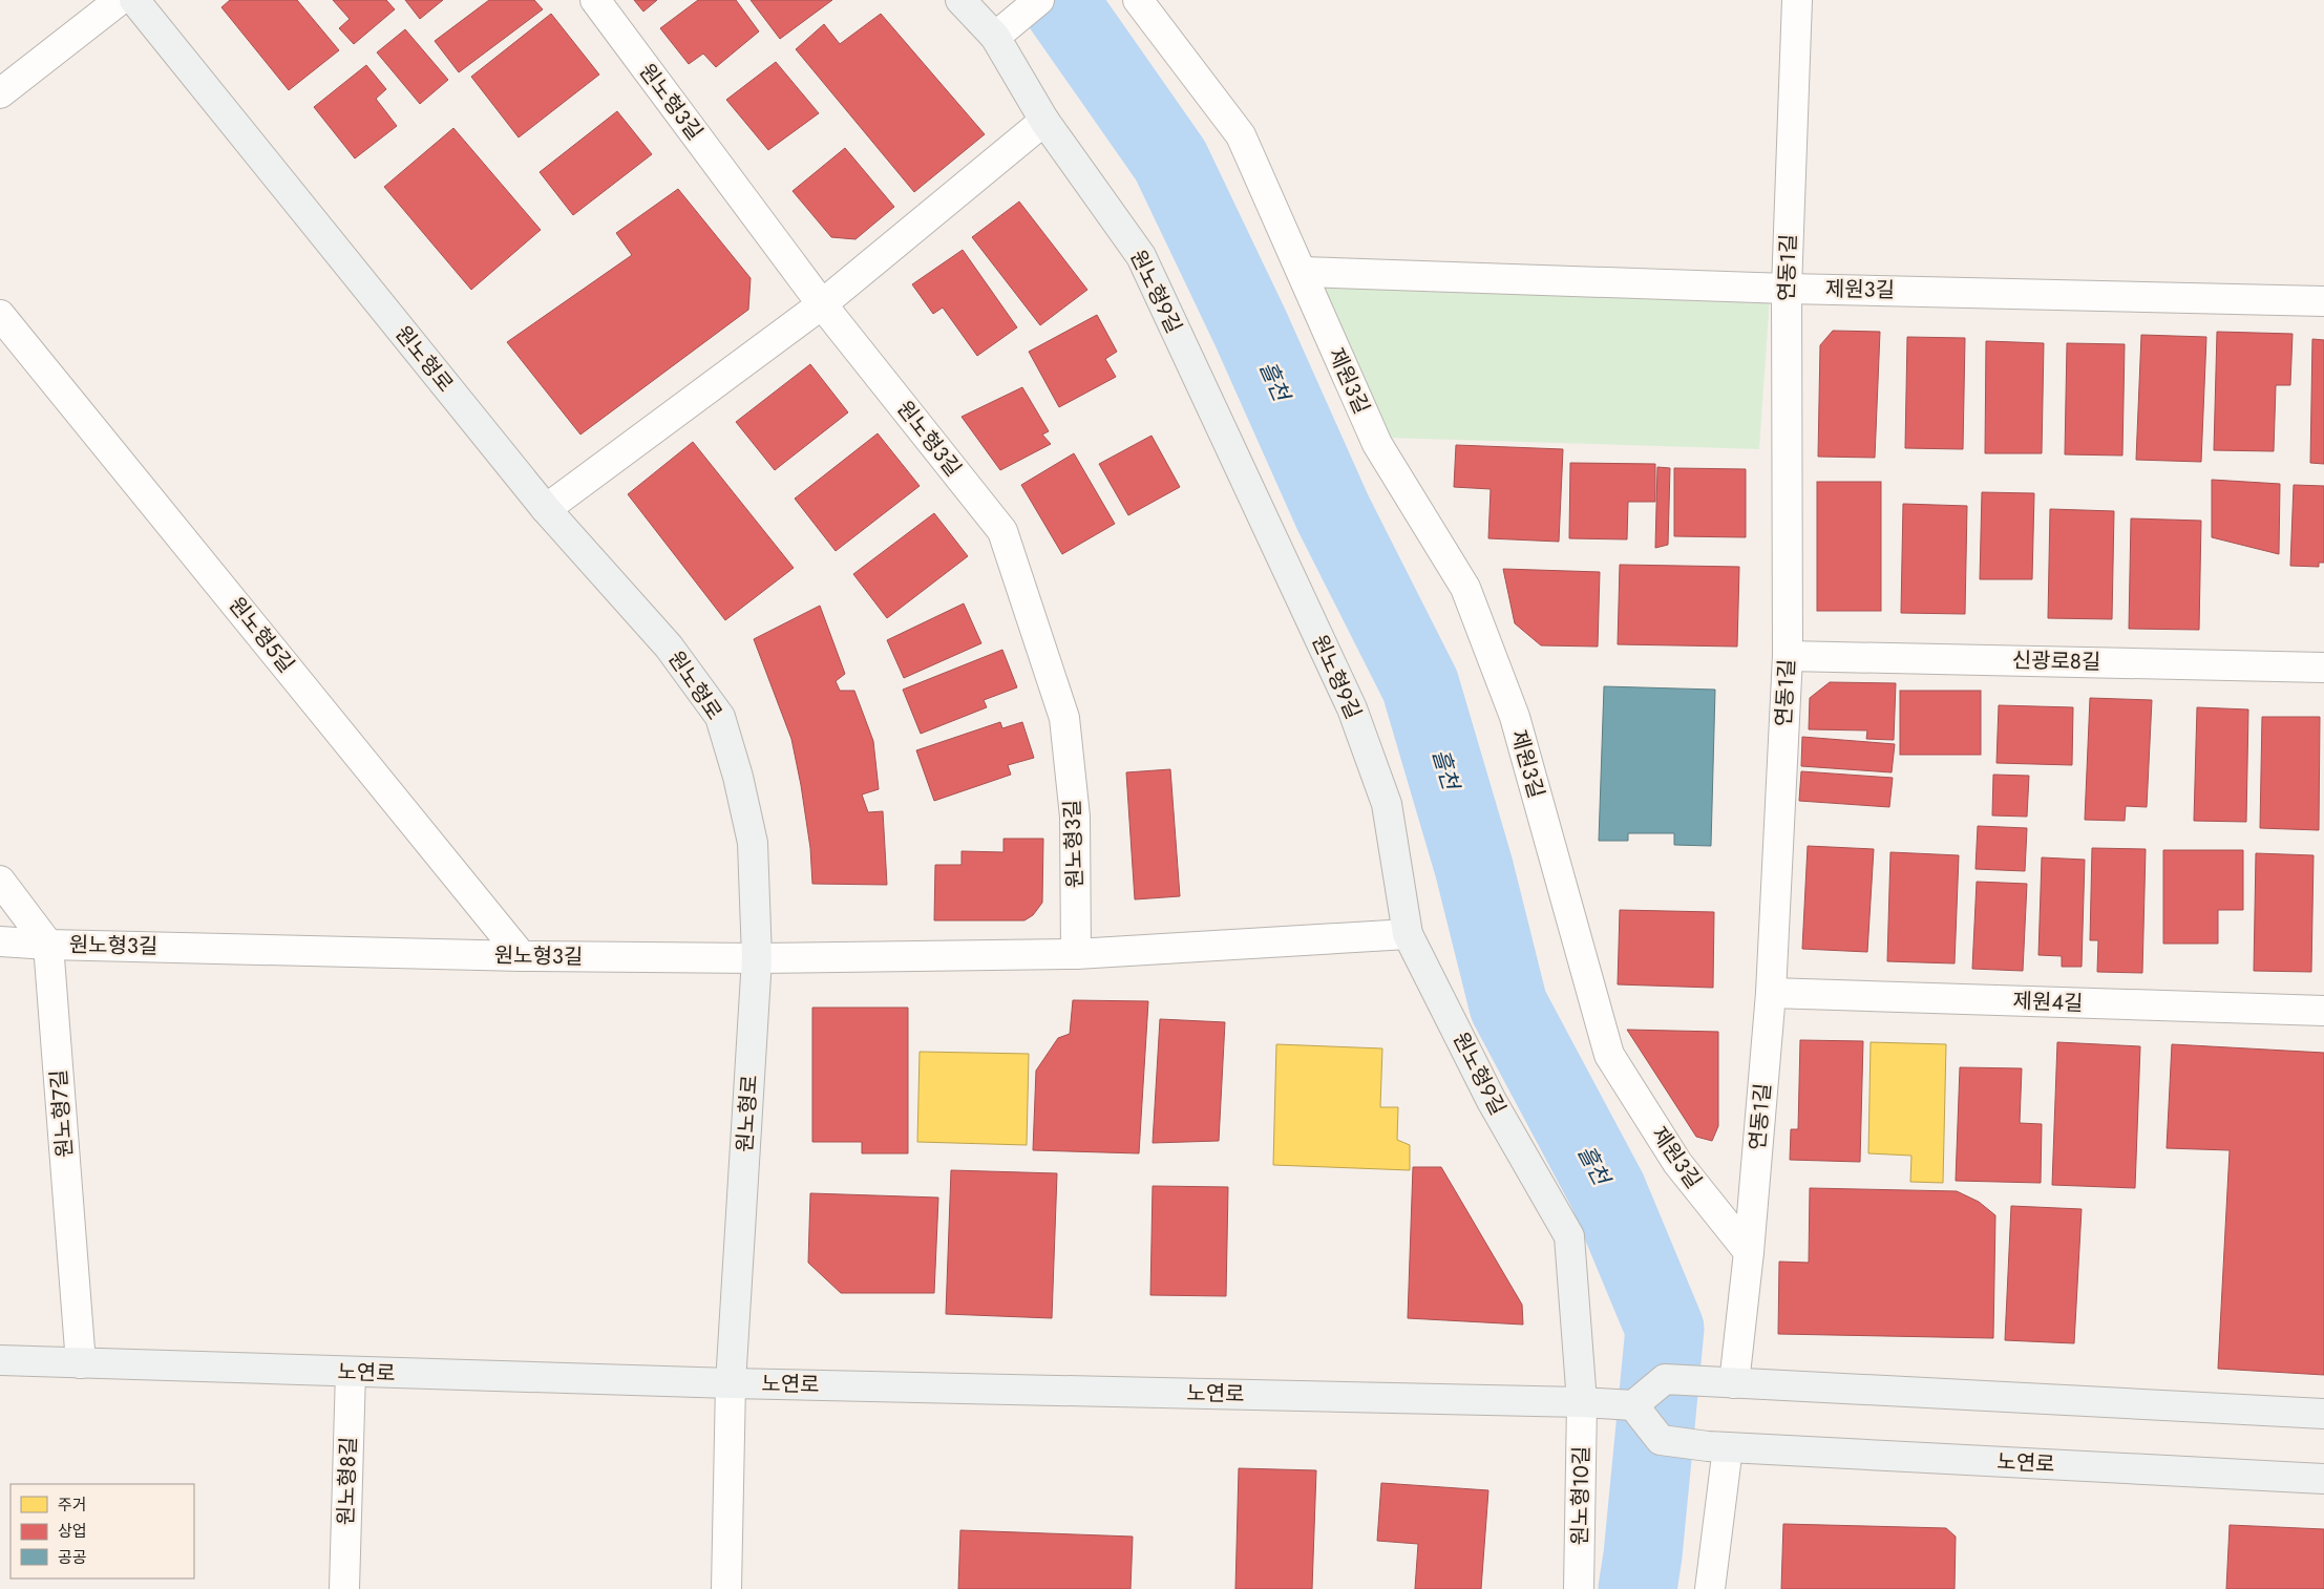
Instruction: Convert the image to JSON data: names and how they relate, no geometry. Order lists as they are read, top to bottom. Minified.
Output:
{"streets":{"street":["원노형3길","연동1길","제원3길","원노형9길","원노형로","원노형5길","신광로8길","제원4길","원노형7길","노연로","원노형8길","원노형10길"]},"crossings":[["원노형3길","원노형9길"],["원노형3길","원노형로"],["원노형3길","원노형5길"],["원노형3길","원노형7길"],["연동1길","제원3길"],["연동1길","신광로8길"],["연동1길","제원4길"],["원노형9길","노연로"],["원노형9길","원노형10길"],["원노형로","노연로"],["원노형7길","노연로"],["노연로","원노형8길"],["노연로","원노형10길"]],"water":["흘천"],"legend":["주거","상업","공공"]}
